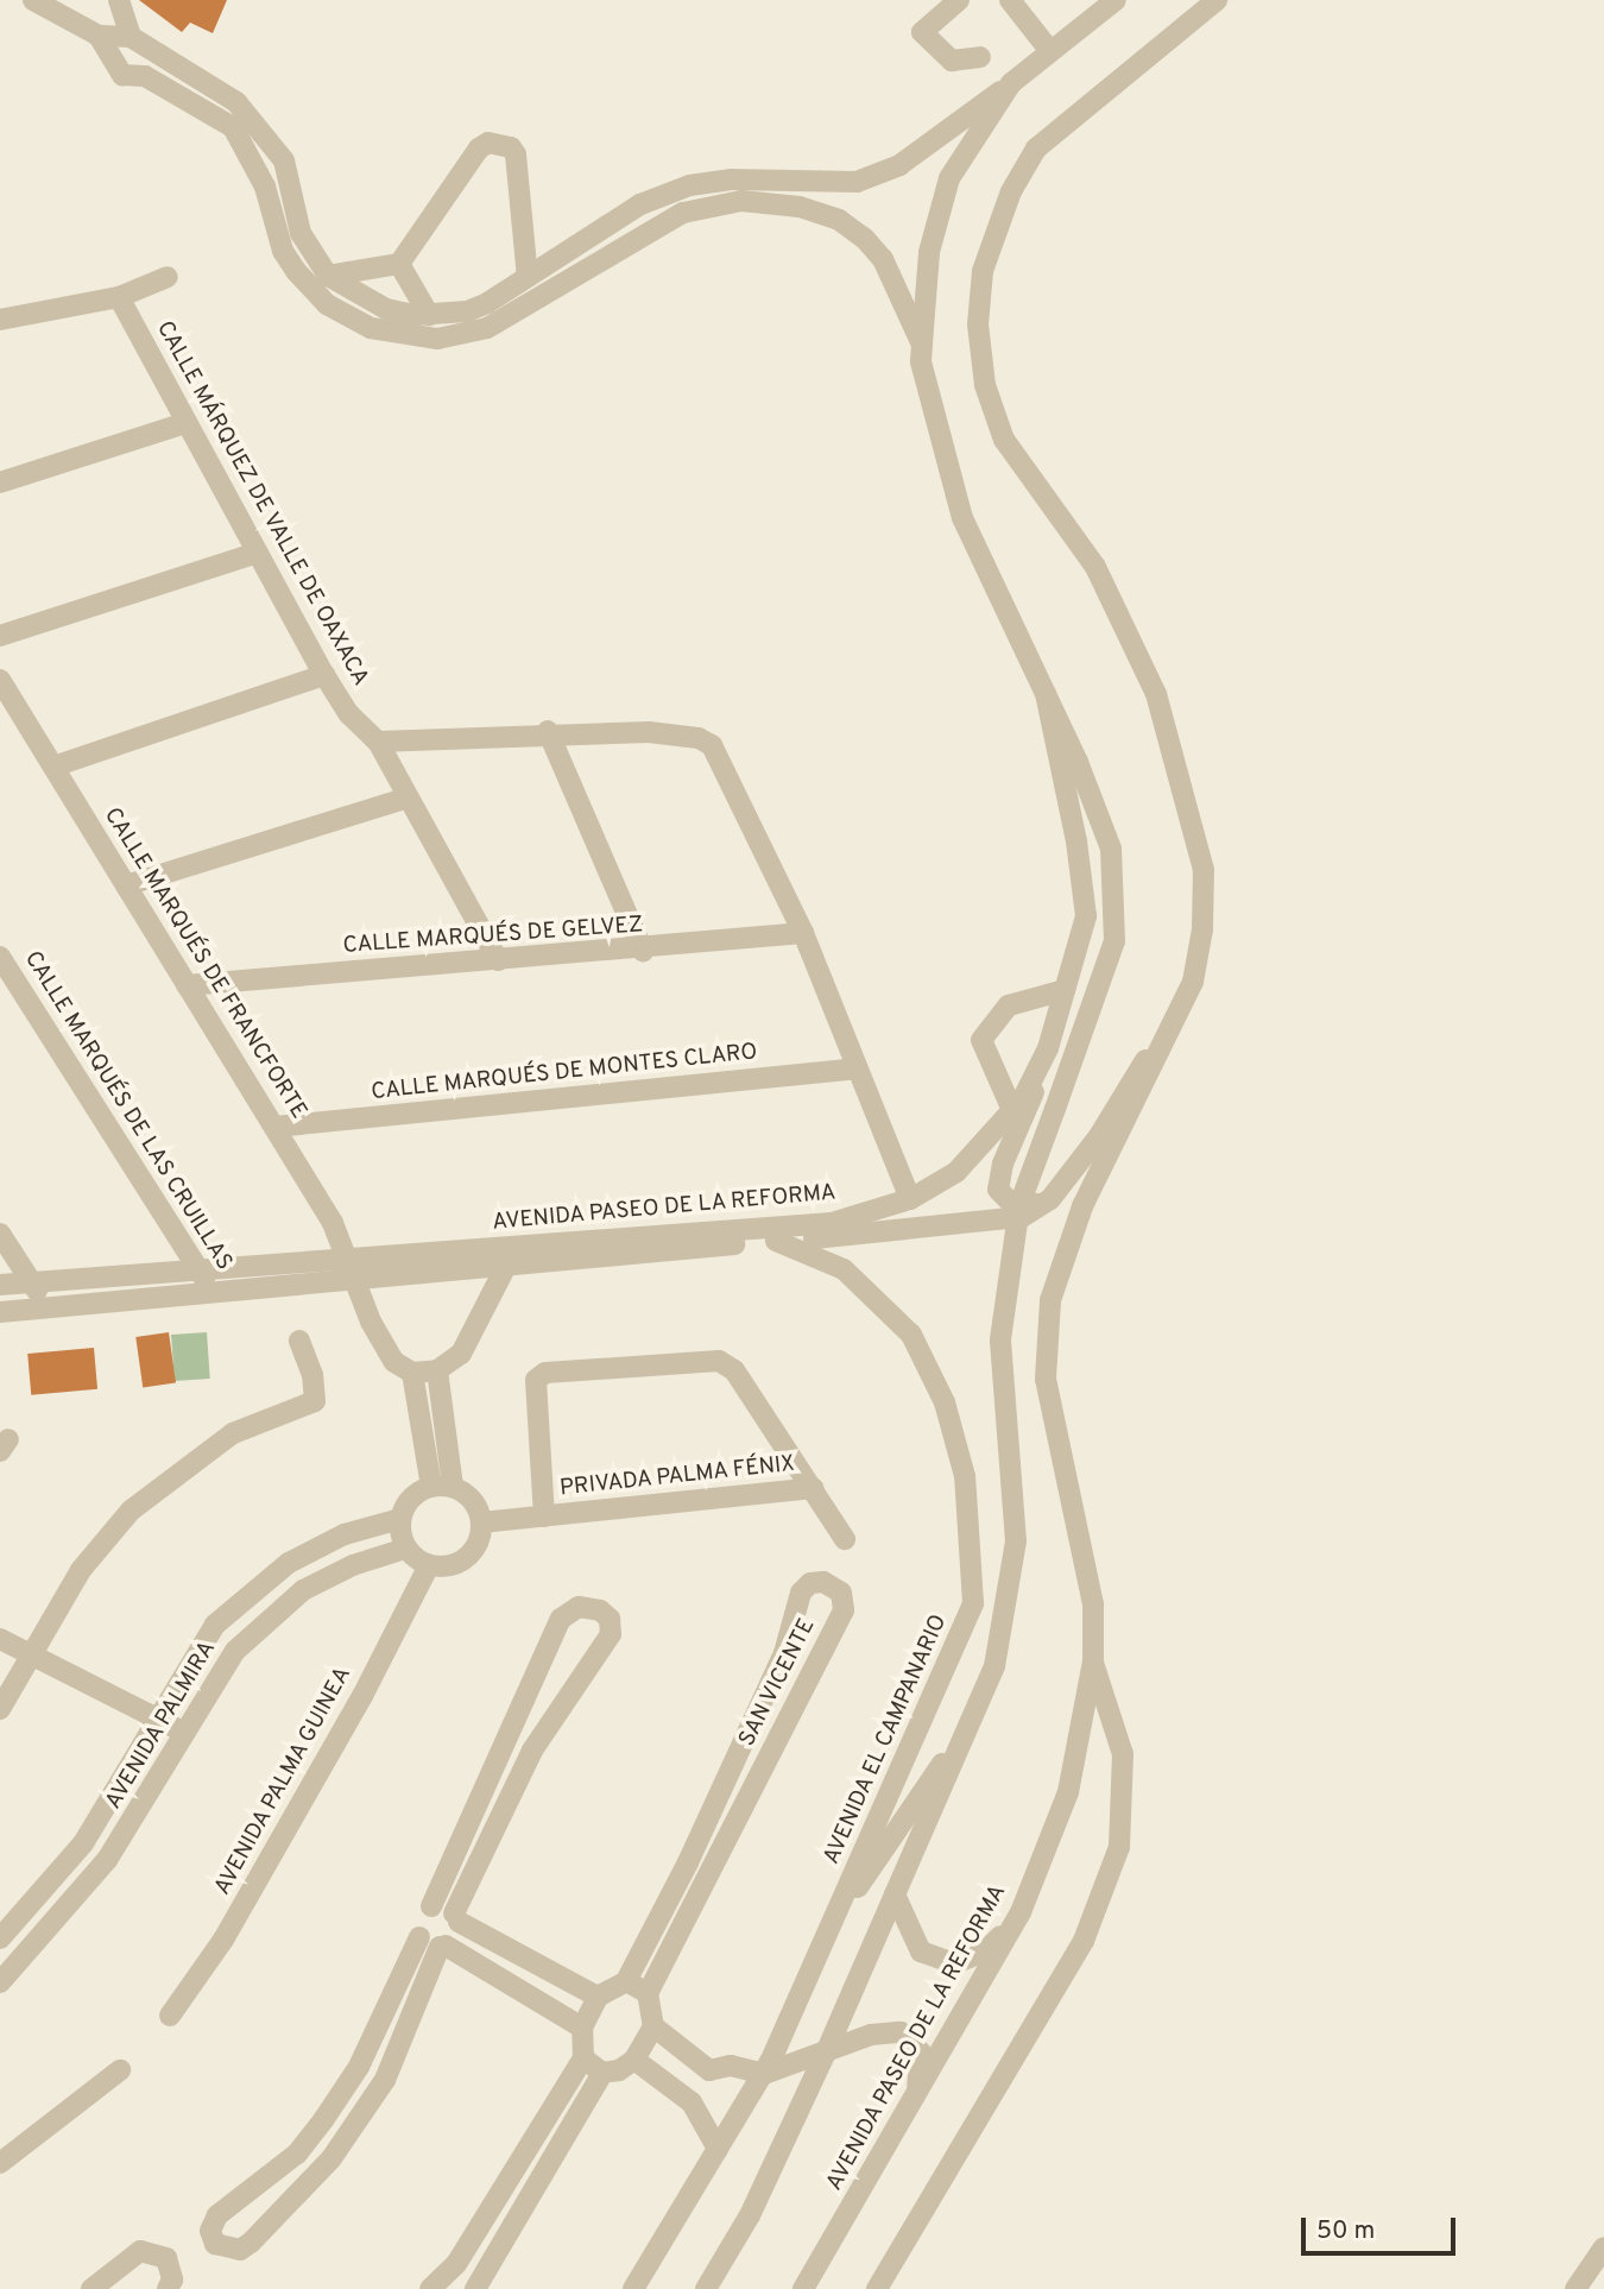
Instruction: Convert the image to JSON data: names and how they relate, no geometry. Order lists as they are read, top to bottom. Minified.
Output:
{"streets":{"street":["CALLE MÁRQUEZ DE VALLE DE OAXACA","CALLE MARQUÉS DE GELVEZ","CALLE MARQUÉS DE FRANCFORTE","CALLE MARQUÉS DE MONTES CLARO","CALLE MARQUÉS DE LAS CRUILLAS","AVENIDA PASEO DE LA REFORMA","PRIVADA PALMA FÉNIX","SAN VICENTE","AVENIDA PALMIRA","AVENIDA EL CAMPANARIO","AVENIDA PALMA GUINEA"]},"crossings":[["CALLE MÁRQUEZ DE VALLE DE OAXACA","CALLE MARQUÉS DE GELVEZ"],["CALLE MARQUÉS DE GELVEZ","CALLE MARQUÉS DE FRANCFORTE"],["CALLE MARQUÉS DE FRANCFORTE","CALLE MARQUÉS DE MONTES CLARO"],["CALLE MARQUÉS DE FRANCFORTE","AVENIDA PASEO DE LA REFORMA"],["CALLE MARQUÉS DE LAS CRUILLAS","AVENIDA PASEO DE LA REFORMA"],["AVENIDA PASEO DE LA REFORMA","AVENIDA EL CAMPANARIO"],["PRIVADA PALMA FÉNIX","AVENIDA PALMIRA"],["PRIVADA PALMA FÉNIX","AVENIDA PALMA GUINEA"],["AVENIDA PALMIRA","AVENIDA PALMA GUINEA"]],"scale_bar":"50 m"}
